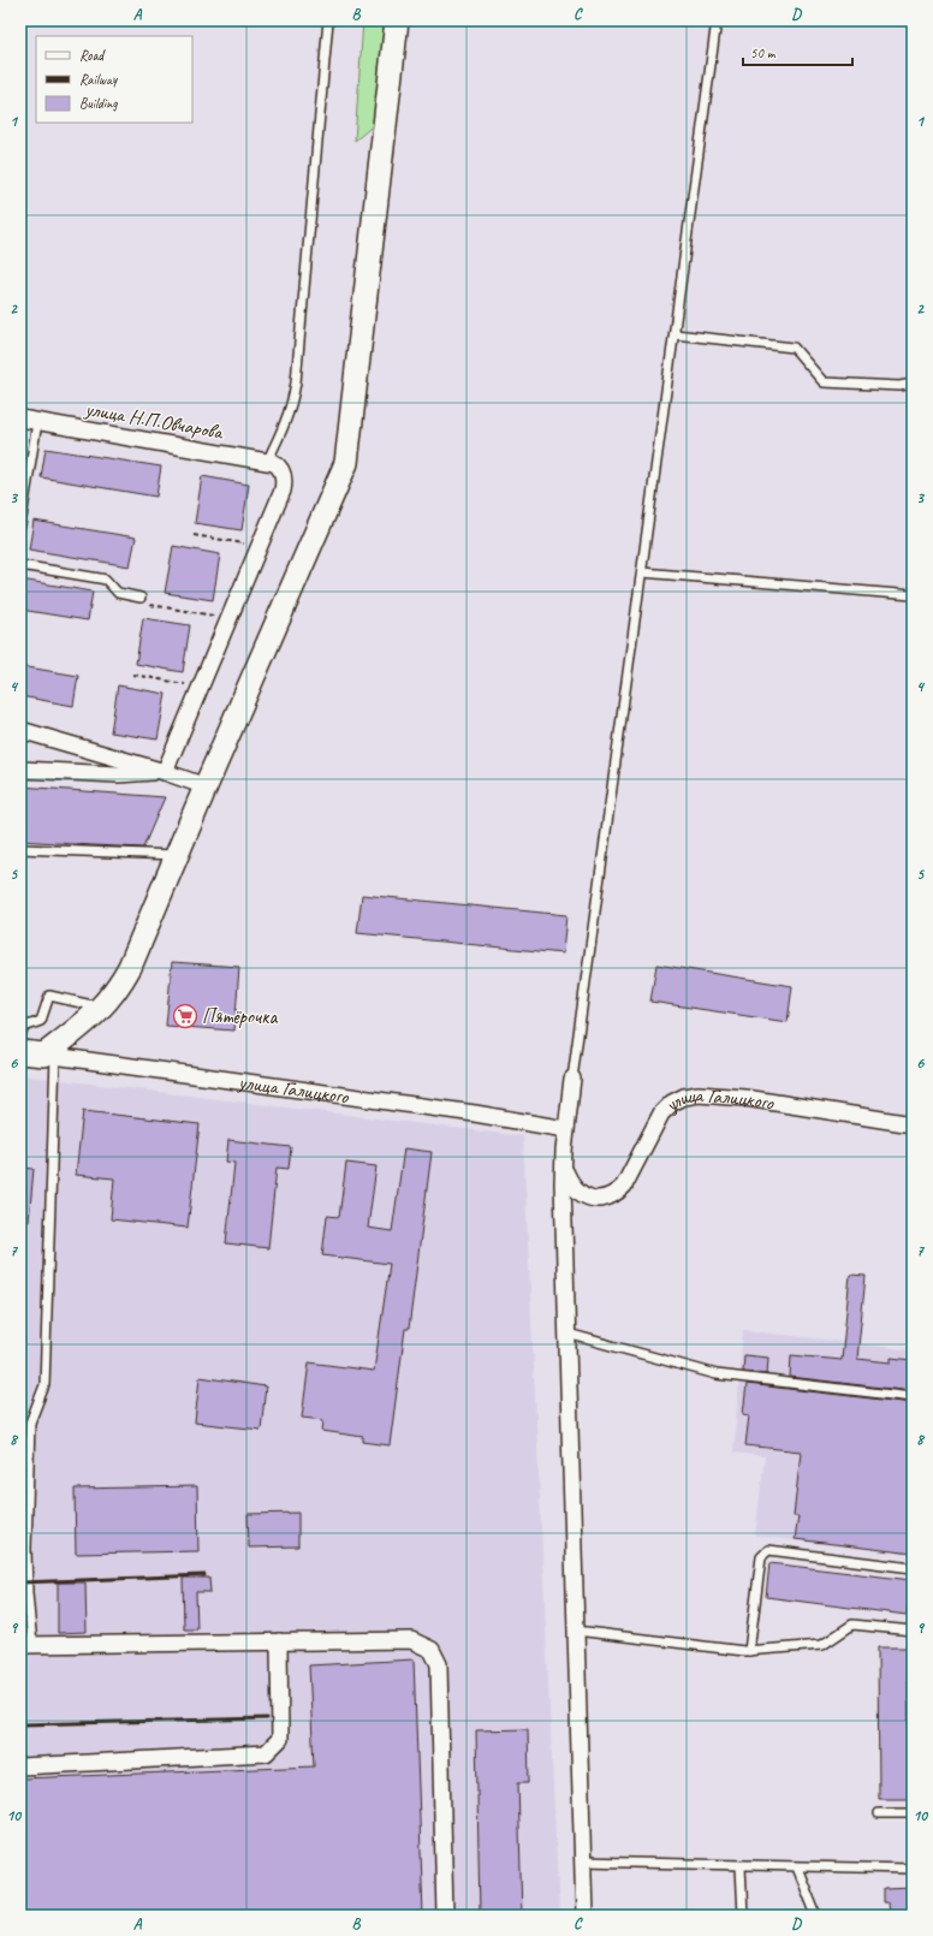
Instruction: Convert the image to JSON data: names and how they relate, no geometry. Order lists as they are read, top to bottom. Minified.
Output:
{"streets":{"street":["улица Н.П.Овчарова","улица Галицкого"]},"places":{"supermarket":["Пятёрочка"]},"legend":["Road","Railway","Building"],"scale_bar":"50 m","grid":{"columns":["A","B","C","D"],"rows":["1","2","3","4","5","6","7","8","9","10"]}}
